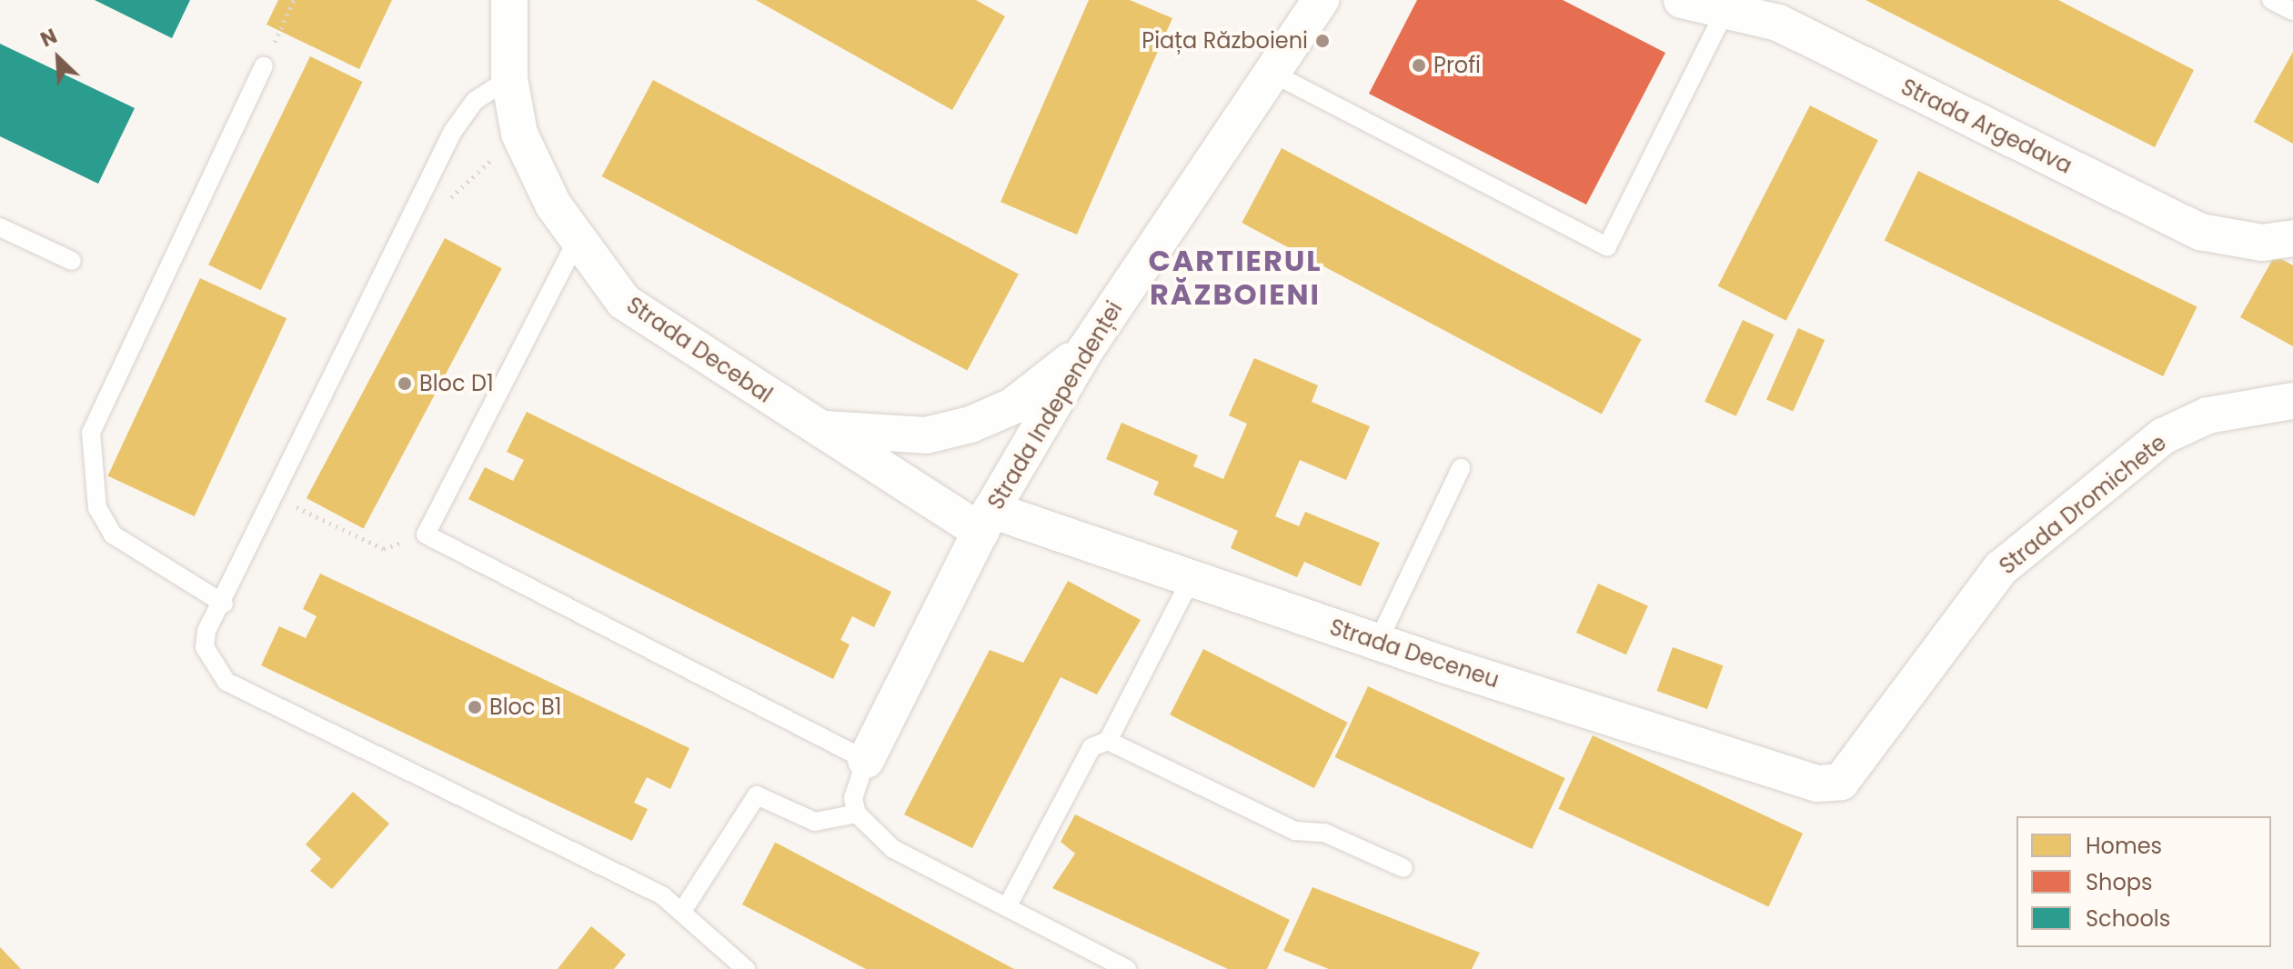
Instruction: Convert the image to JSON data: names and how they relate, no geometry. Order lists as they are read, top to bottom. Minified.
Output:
{"streets":{"street":["Strada Argedava","Strada Decebal","Strada Independenței","Strada Dromichete","Strada Deceneu"]},"crossings":[["Strada Decebal","Strada Independenței"],["Strada Decebal","Strada Deceneu"],["Strada Independenței","Strada Deceneu"],["Strada Dromichete","Strada Deceneu"]],"districts":["CARTIERUL RĂZBOIENI"],"places":["Piața Războieni","Profi","Bloc D1","Bloc B1"],"legend":["Homes","Shops","Schools"],"north":"top left"}
